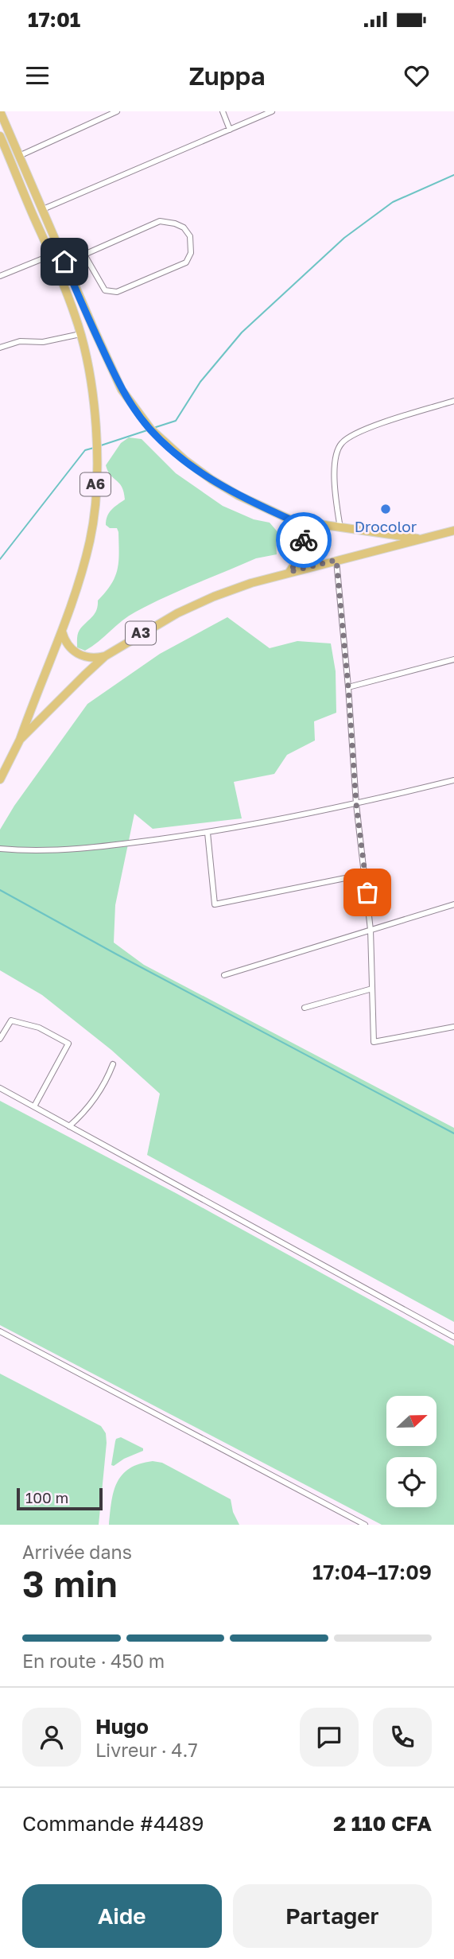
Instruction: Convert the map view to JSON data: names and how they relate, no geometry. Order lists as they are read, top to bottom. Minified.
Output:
{"streets":{"highway":["A6","A3"]},"crossings":[["A6","A3"]],"places":["Drocolor"],"scale_bar":"100 m","north":"right","page":{"status":"17:01","header":"Zuppa","scale":"100 m","heading":["3 min","Arrivée dans","17:04–17:09"],"panel":["Hugo","Livreur · 4.7","Commande #4489","2 110 CFA"],"bar":"En route · 450 m","buttons":["Aide","Partager"]}}
